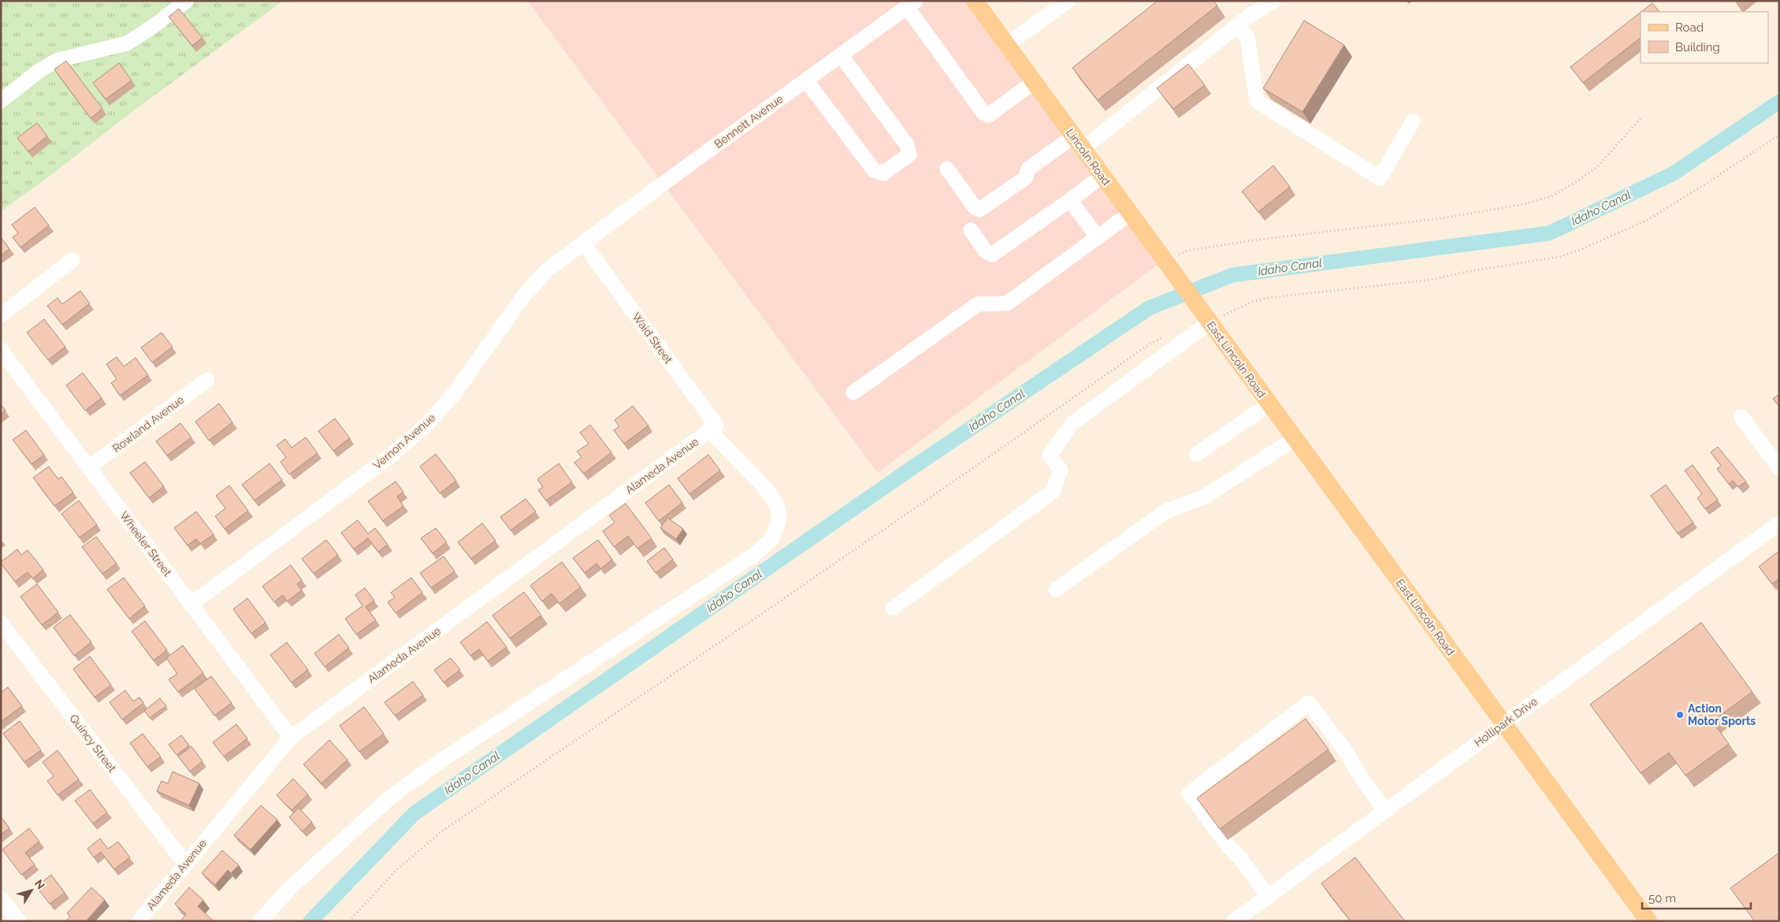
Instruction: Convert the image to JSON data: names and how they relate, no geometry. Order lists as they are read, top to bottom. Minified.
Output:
{"streets":{"main road":["Lincoln Road","East Lincoln Road"],"street":["Bennett Avenue","Waid Street","Rowland Avenue","Vernon Avenue","Alameda Avenue","Wheeler Street","Hollipark Drive","Quincy Street"]},"crossings":[["Bennett Avenue","Waid Street"],["Bennett Avenue","Vernon Avenue"],["Lincoln Road","East Lincoln Road"],["Waid Street","Vernon Avenue"],["Waid Street","Alameda Avenue"],["East Lincoln Road","Hollipark Drive"],["Rowland Avenue","Wheeler Street"],["Vernon Avenue","Wheeler Street"],["Alameda Avenue","Wheeler Street"],["Alameda Avenue","Quincy Street"]],"water":["Idaho Canal"],"places":["Action Motor Sports"],"legend":["Road","Building"],"scale_bar":"50 m","north":"top right"}
